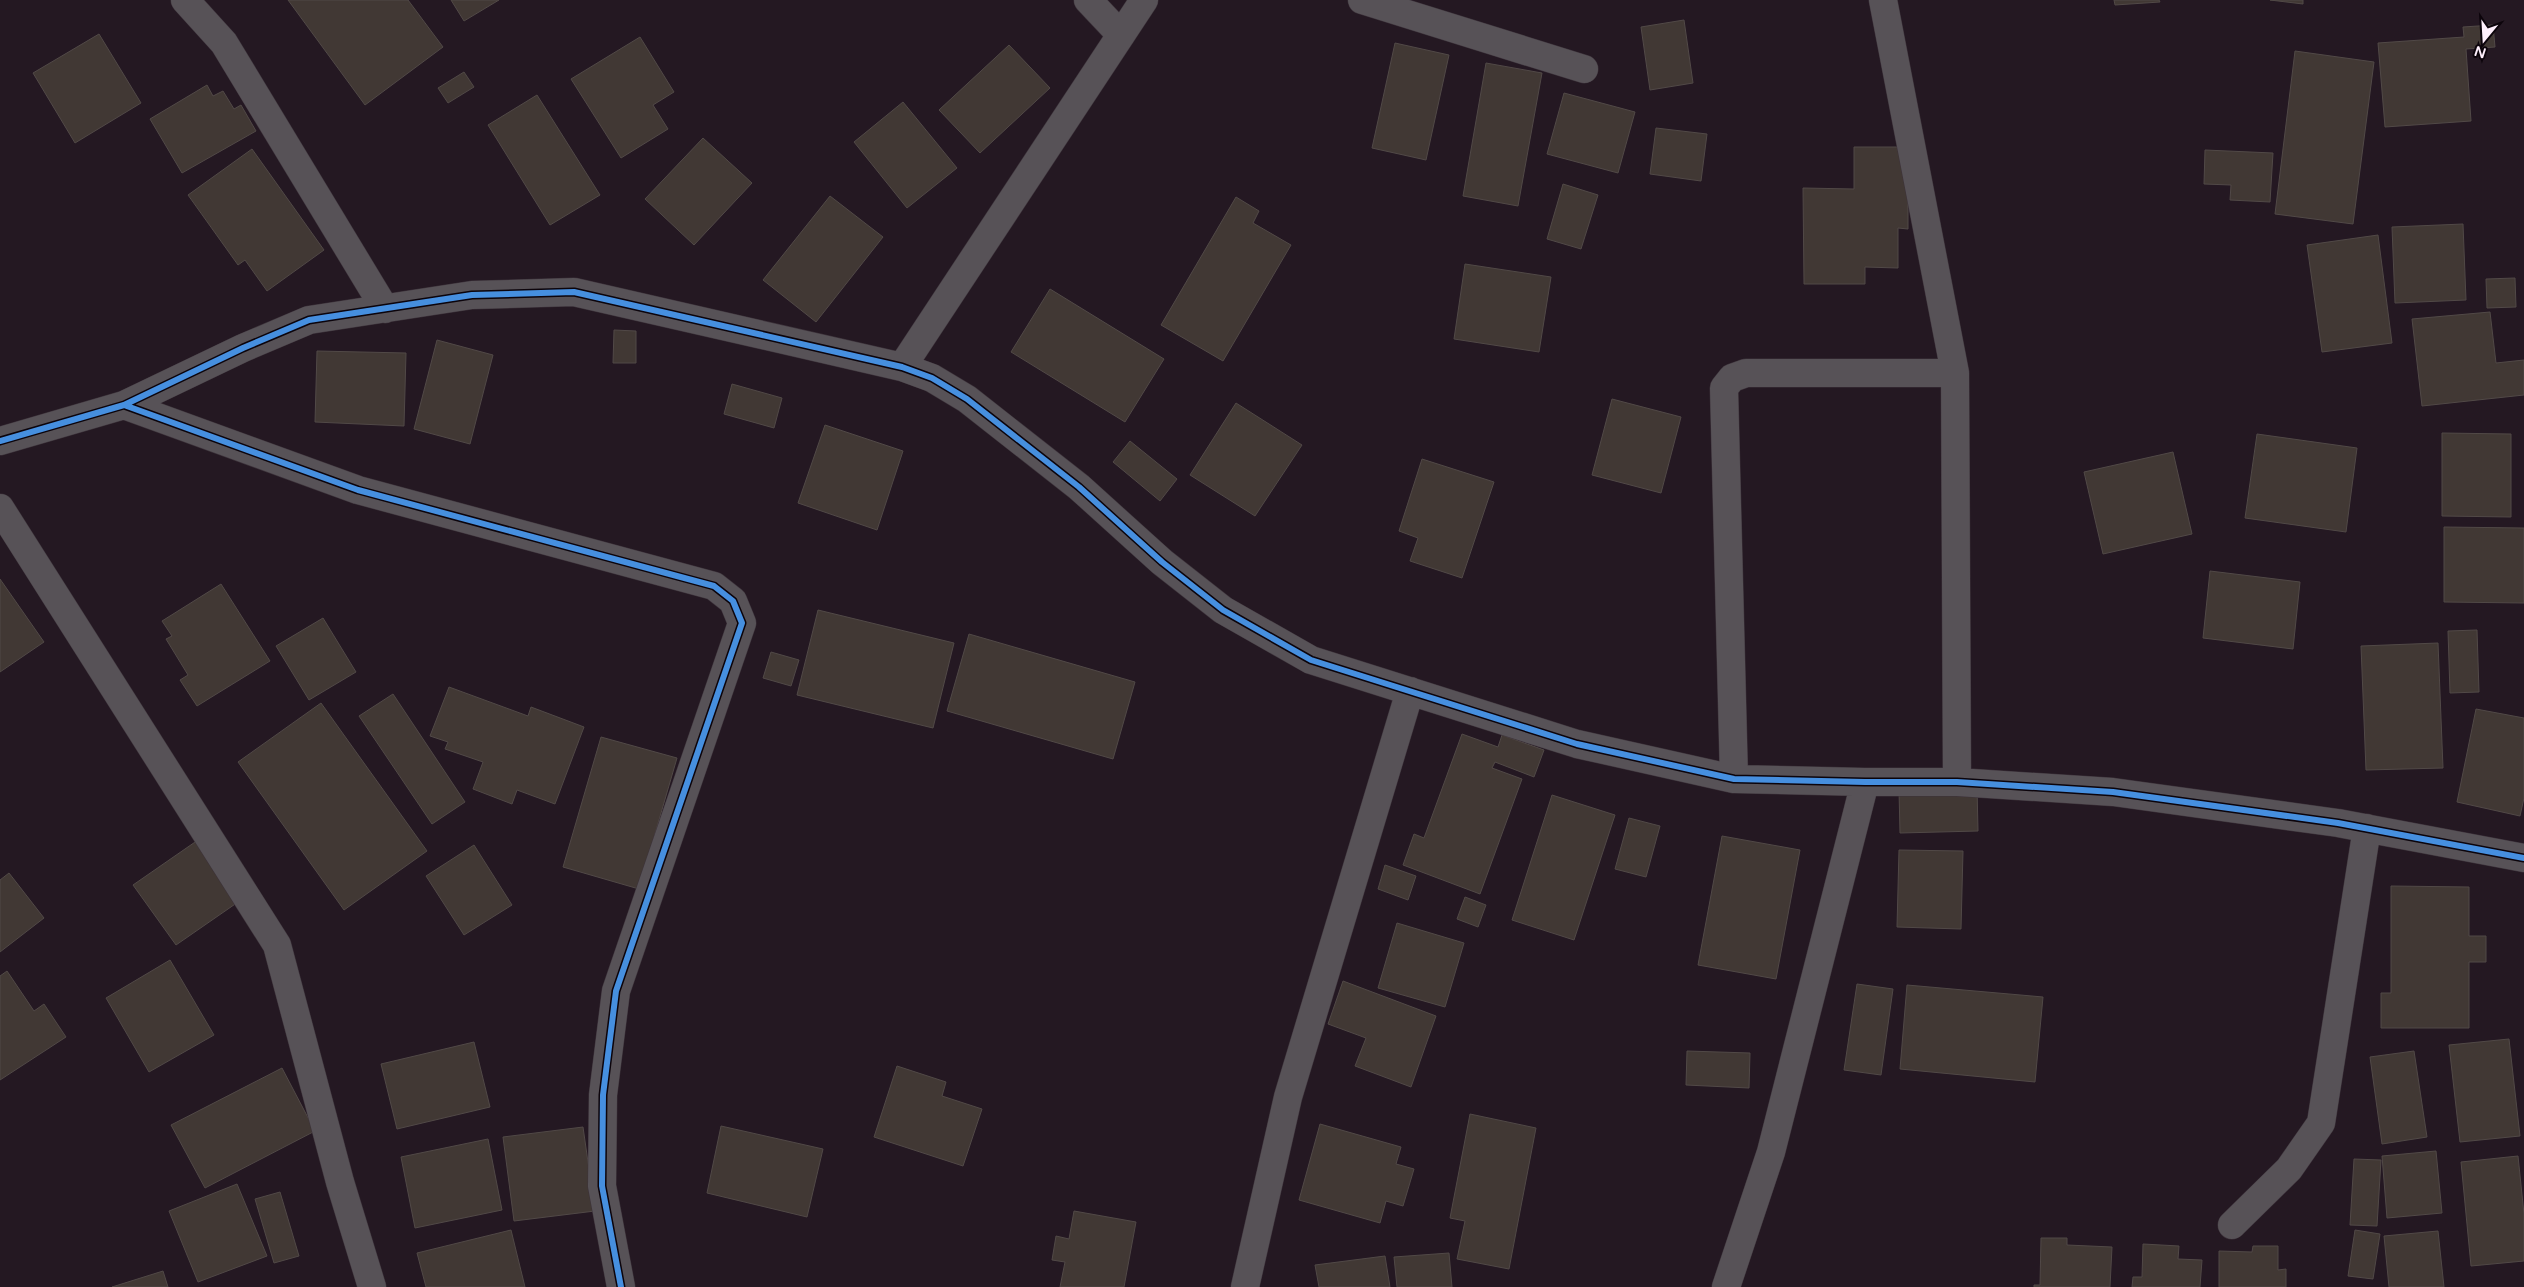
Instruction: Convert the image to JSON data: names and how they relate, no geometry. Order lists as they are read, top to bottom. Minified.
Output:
{"north":"bottom"}
